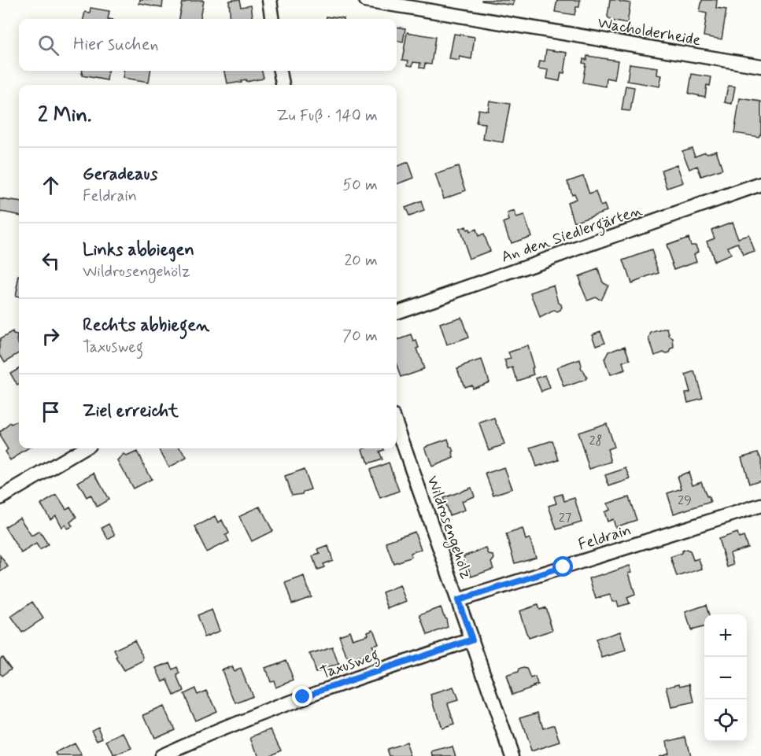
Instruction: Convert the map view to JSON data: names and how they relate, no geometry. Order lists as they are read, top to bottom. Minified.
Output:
{"streets":{"street":["Wacholderheide","An den Siedlergärten","Wildrosengehölz","Feldrain","Taxusweg"]},"crossings":[["Wildrosengehölz","Feldrain"],["Wildrosengehölz","Taxusweg"]],"house_numbers":["28","29","27"],"page":{"search":"Hier suchen","heading":["2 Min.","Zu Fuß · 140 m"],"list":[["Geradeaus","Feldrain","50 m"],["Links abbiegen","Wildrosengehölz","20 m"],["Rechts abbiegen","Taxusweg","70 m"],"Ziel erreicht"],"map_buttons":["+","−"]}}
